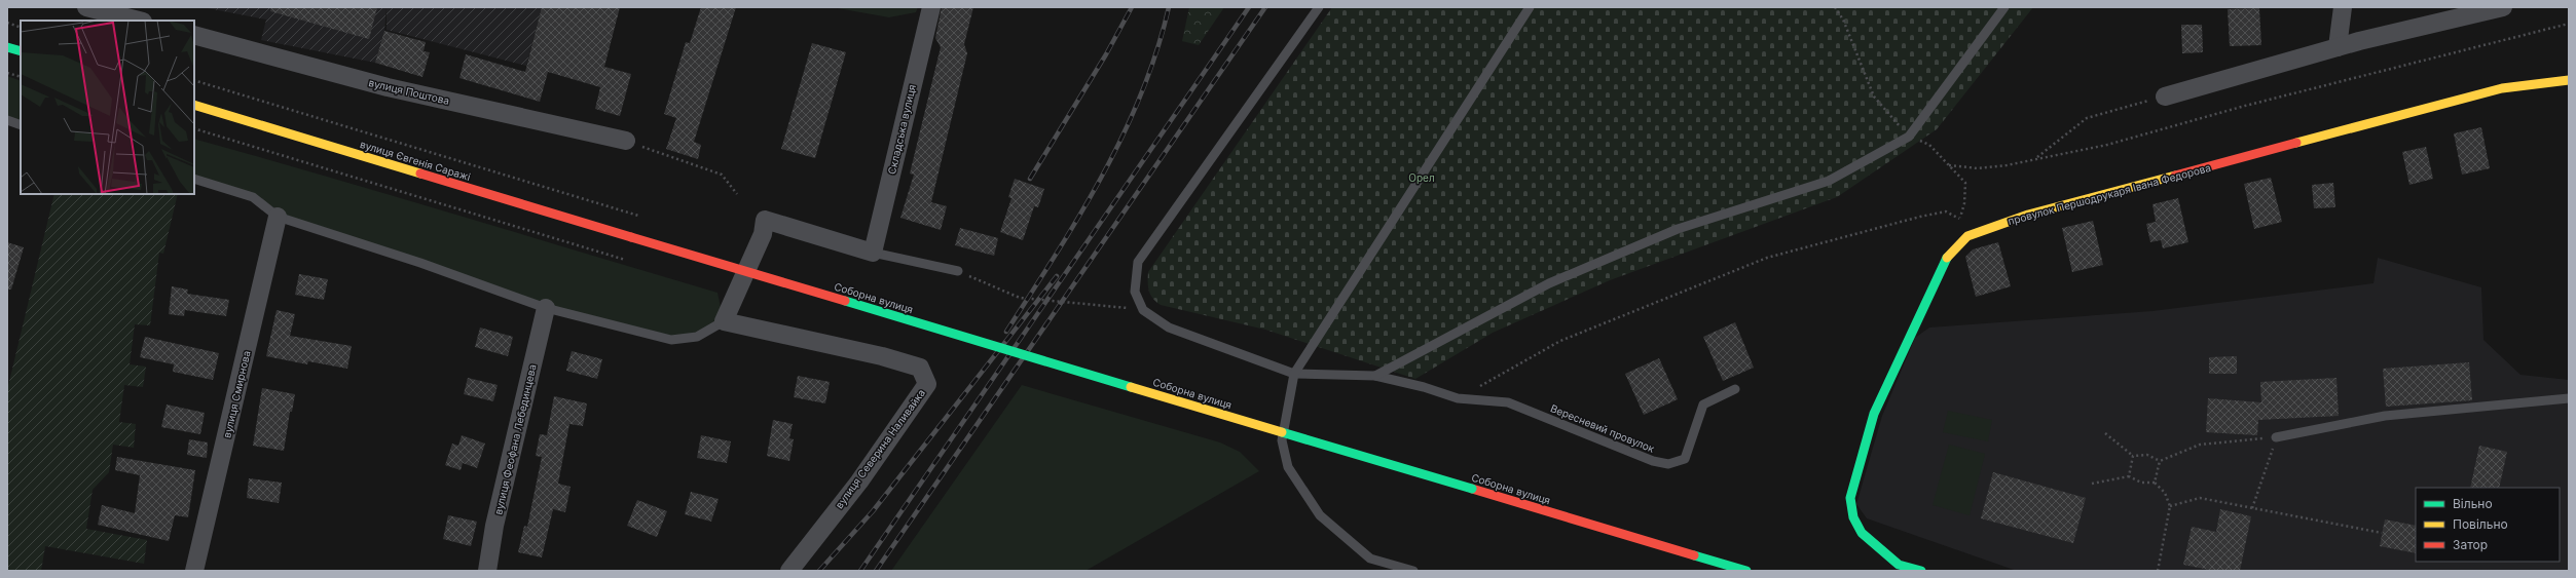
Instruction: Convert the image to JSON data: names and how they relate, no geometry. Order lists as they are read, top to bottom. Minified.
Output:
{"streets":{"main road":["вулиця Євгенія Саражі","провулок Першодрукаря Івана Федорова","Соборна вулиця"],"street":["вулиця Поштова","Складська вулиця","вулиця Смирнова","вулиця Феофана Лебединцева","вулиця Северина Наливайка"],"lane":["Вересневий провулок"]},"crossings":[["вулиця Євгенія Саражі","Соборна вулиця"]],"parks":["Орел"],"legend":["Вільно","Повільно","Затор"]}
